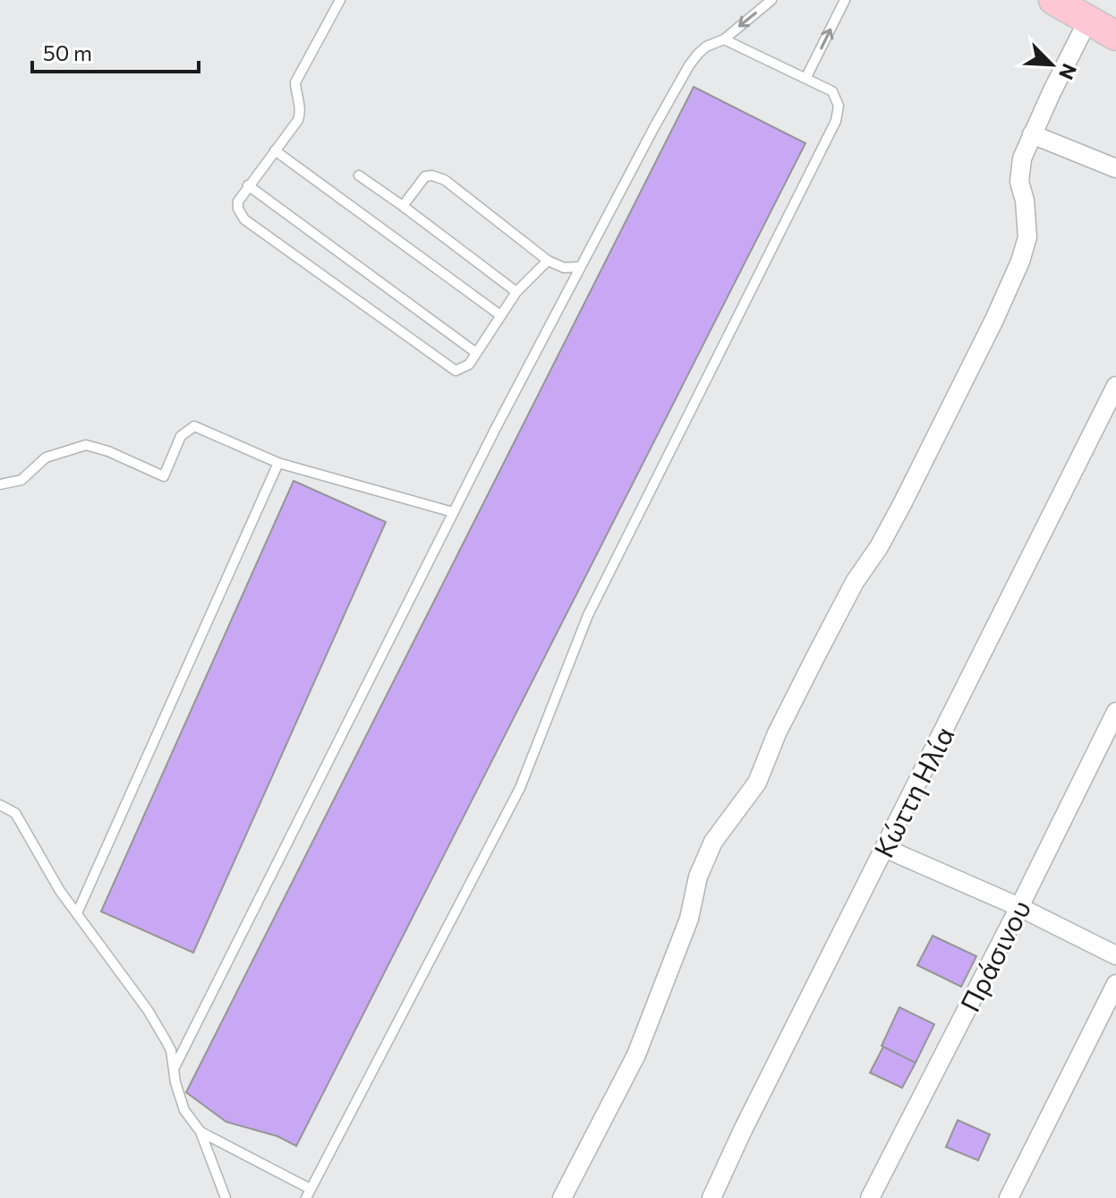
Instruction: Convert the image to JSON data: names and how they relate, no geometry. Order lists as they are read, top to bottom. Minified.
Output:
{"streets":{"street":["Κώττη Ηλία","Πράσινου"]},"scale_bar":"50 m","north":"bottom right"}
